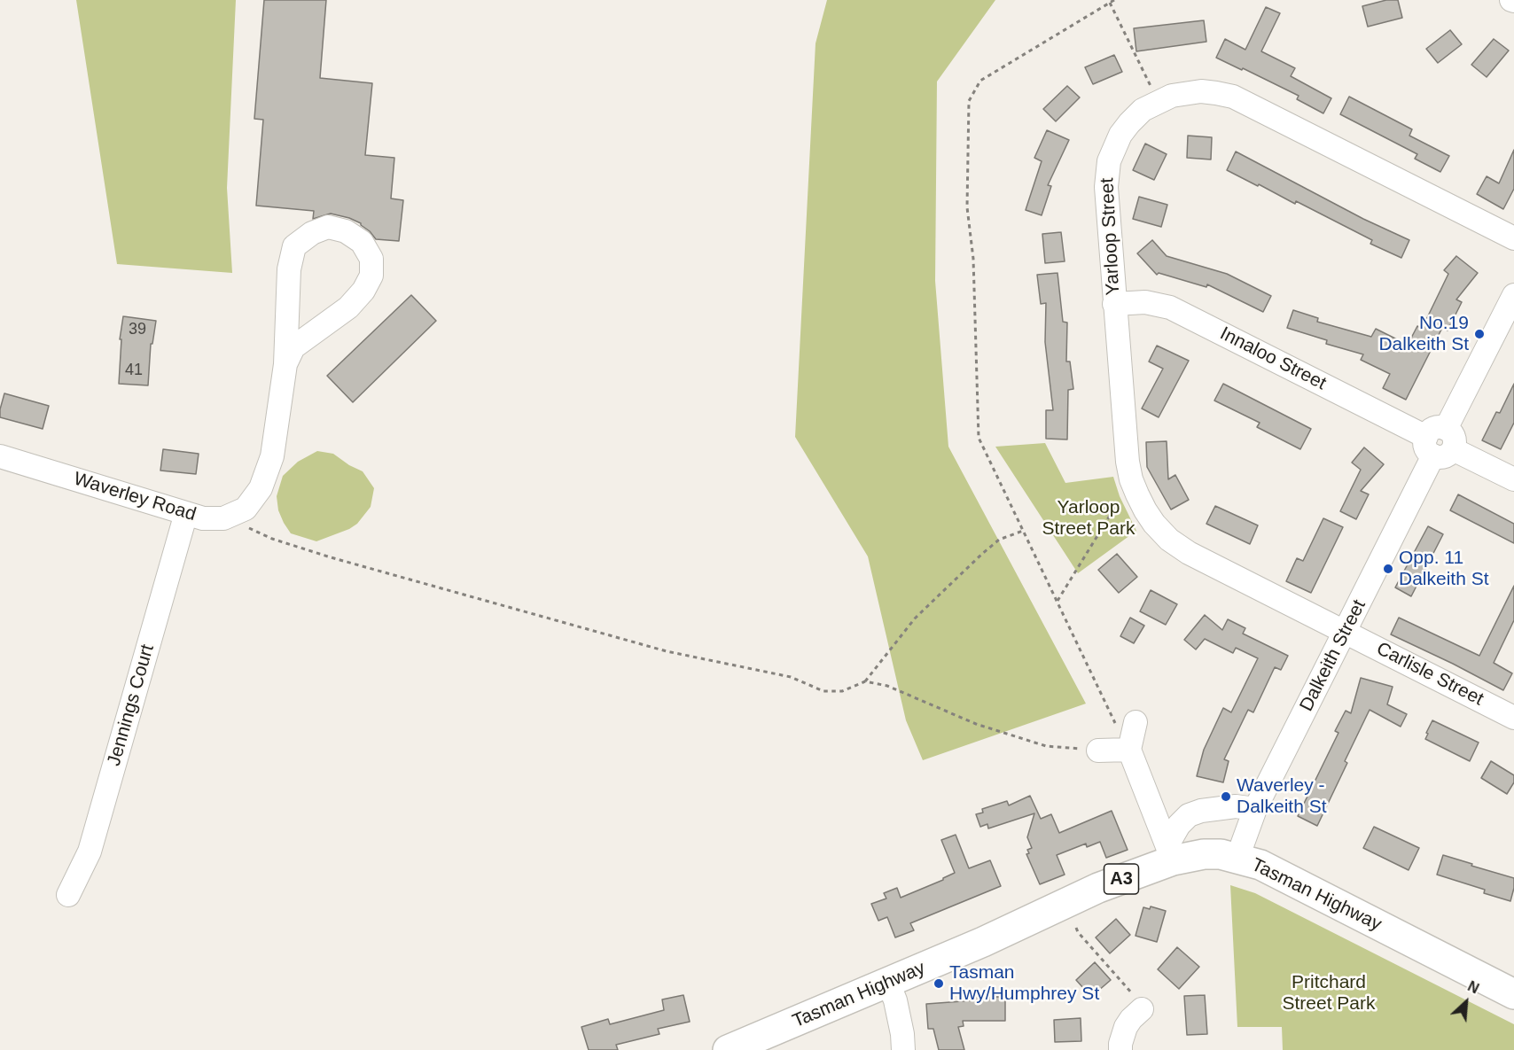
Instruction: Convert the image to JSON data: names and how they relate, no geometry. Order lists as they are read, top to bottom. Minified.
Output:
{"streets":{"highway":["A3","Tasman Highway"],"street":["Yarloop Street","Innaloo Street","Waverley Road","Dalkeith Street","Carlisle Street","Jennings Court"]},"crossings":[["Yarloop Street","Innaloo Street"],["Yarloop Street","Dalkeith Street"],["Yarloop Street","Carlisle Street"],["Innaloo Street","Dalkeith Street"],["Waverley Road","Jennings Court"],["Dalkeith Street","Carlisle Street"],["Dalkeith Street","Tasman Highway"]],"parks":["Yarloop Street Park","Pritchard Street Park"],"places":["No.19 Dalkeith St","Opp. 11 Dalkeith St","Waverley - Dalkeith St","Tasman Hwy/Humphrey St"],"house_numbers":["39","41"],"north":"top right"}
